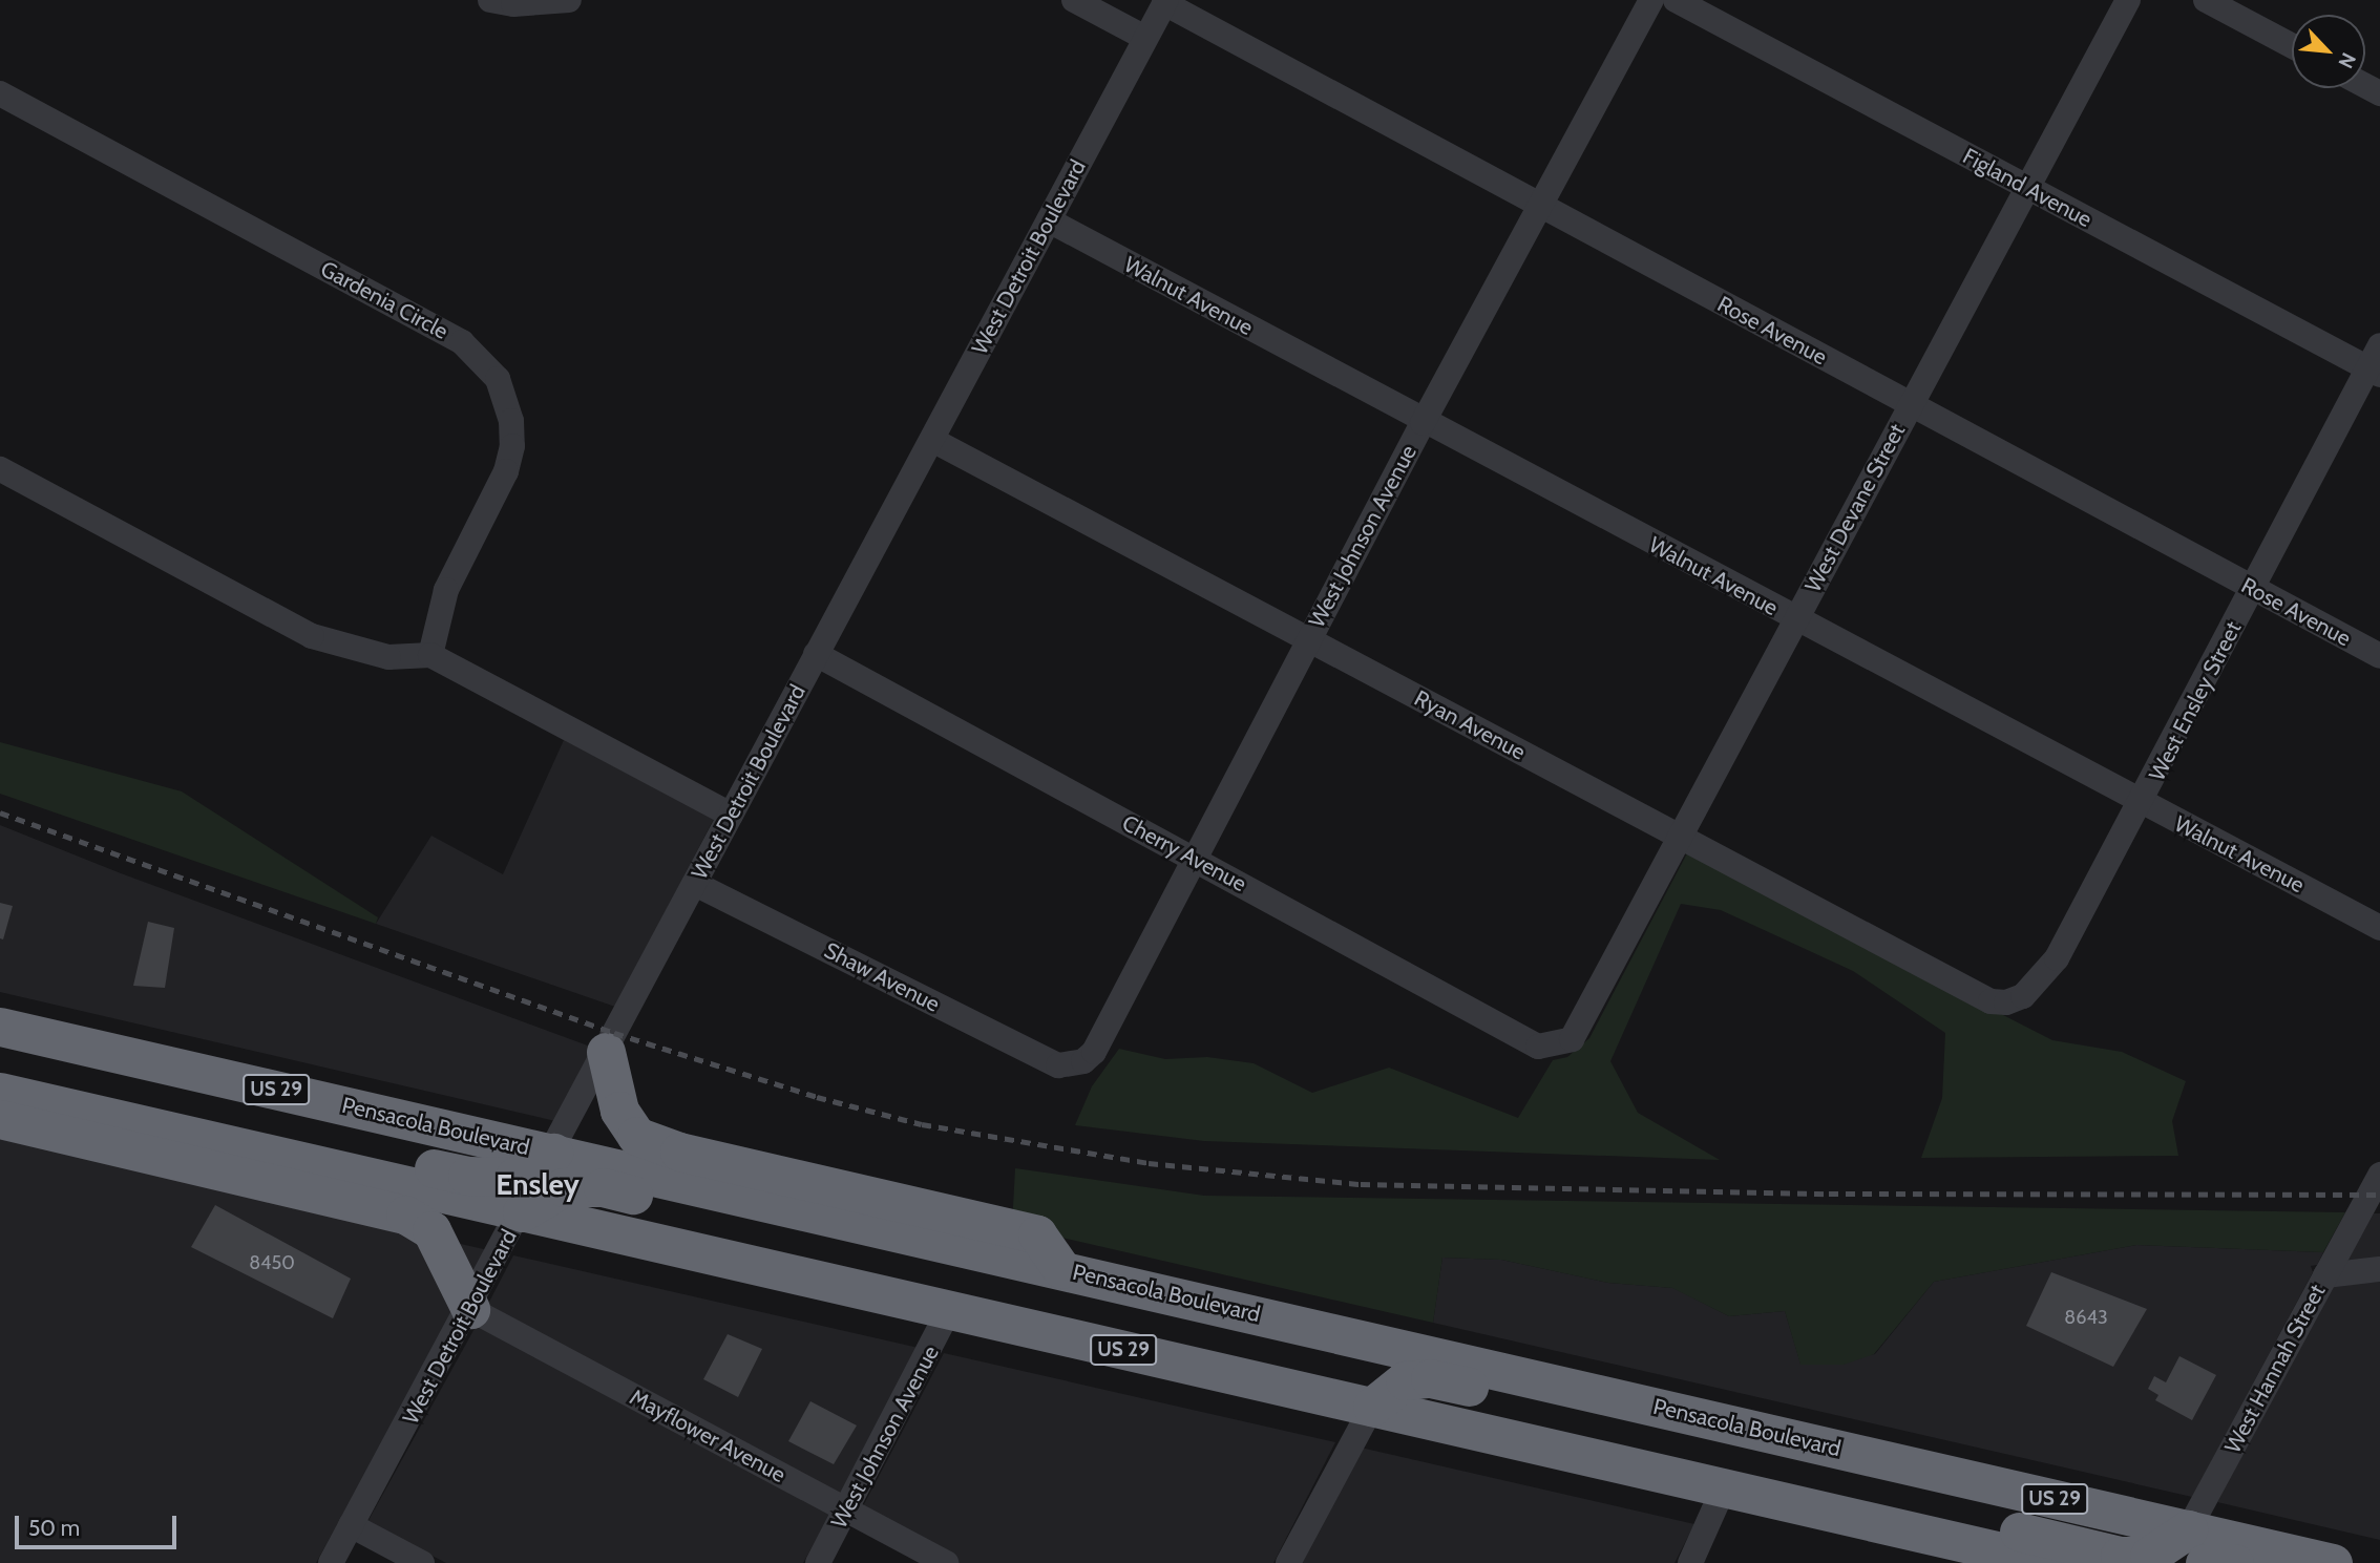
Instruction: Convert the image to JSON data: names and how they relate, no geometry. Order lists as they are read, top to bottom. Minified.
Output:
{"streets":{"highway":["US 29","Pensacola Boulevard"],"street":["Figland Avenue","West Detroit Boulevard","Walnut Avenue","Gardenia Circle","Rose Avenue","West Devane Street","West Johnson Avenue","West Ensley Street","Ryan Avenue","Cherry Avenue","Shaw Avenue","West Hannah Street","Mayflower Avenue"]},"crossings":[["Figland Avenue","West Devane Street"],["Figland Avenue","West Ensley Street"],["West Detroit Boulevard","Walnut Avenue"],["West Detroit Boulevard","Rose Avenue"],["West Detroit Boulevard","Ryan Avenue"],["West Detroit Boulevard","Cherry Avenue"],["West Detroit Boulevard","Shaw Avenue"],["West Detroit Boulevard","US 29"],["West Detroit Boulevard","Pensacola Boulevard"],["West Detroit Boulevard","Mayflower Avenue"],["Walnut Avenue","West Devane Street"],["Walnut Avenue","West Johnson Avenue"],["Walnut Avenue","West Ensley Street"],["Rose Avenue","West Devane Street"],["Rose Avenue","West Johnson Avenue"],["Rose Avenue","West Ensley Street"],["West Devane Street","Ryan Avenue"],["West Devane Street","Cherry Avenue"],["West Johnson Avenue","Ryan Avenue"],["West Johnson Avenue","Cherry Avenue"],["West Johnson Avenue","Shaw Avenue"],["West Johnson Avenue","US 29"],["West Johnson Avenue","Mayflower Avenue"],["West Ensley Street","Ryan Avenue"],["Pensacola Boulevard","West Hannah Street"]],"districts":["Ensley"],"house_numbers":["8450","8643"],"scale_bar":"50 m","north":"bottom right"}
